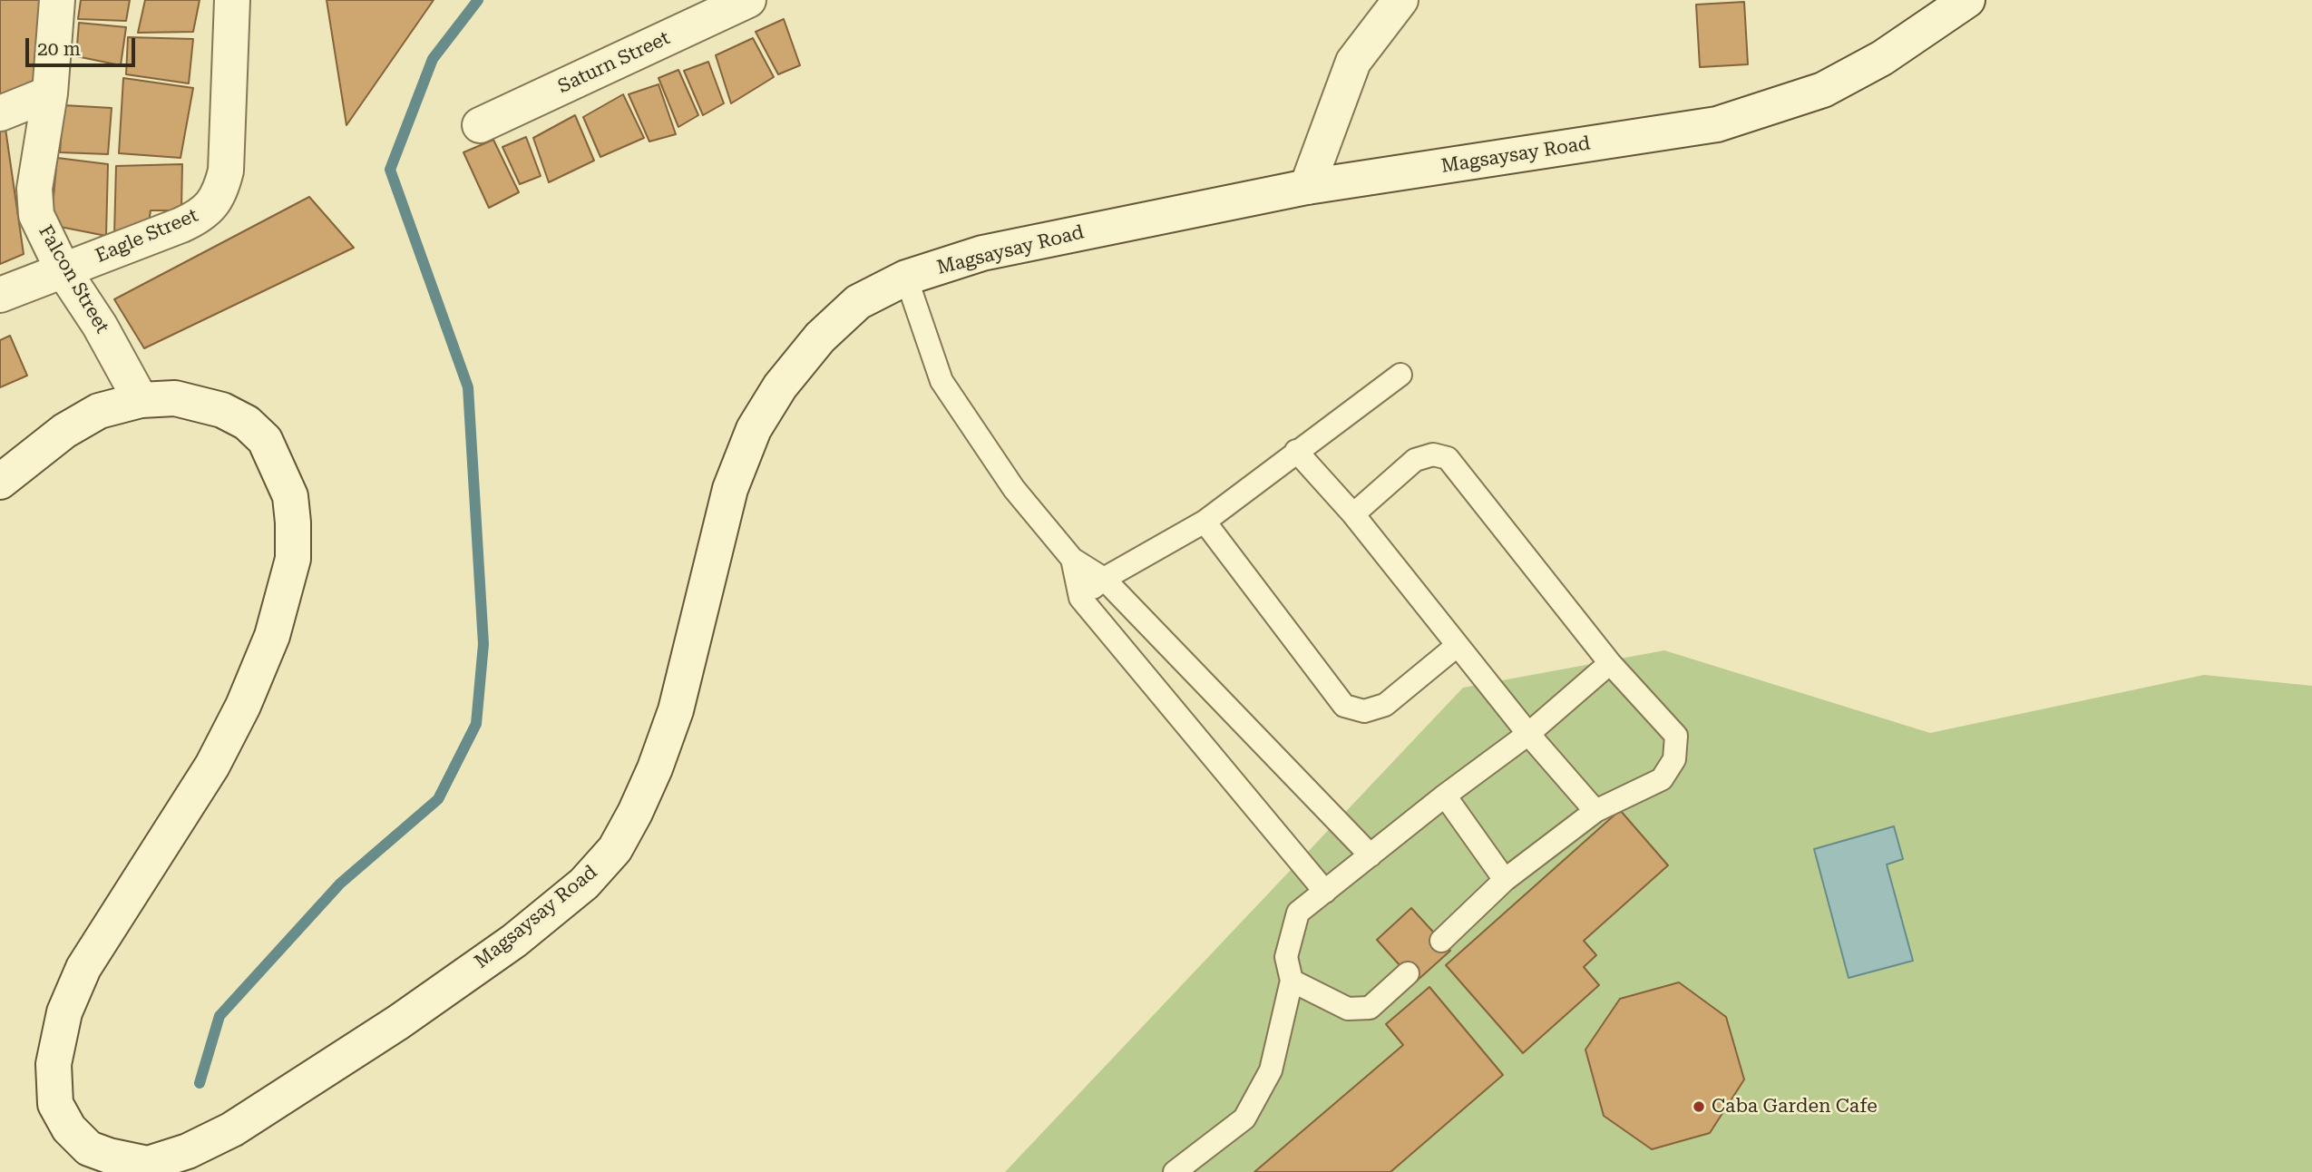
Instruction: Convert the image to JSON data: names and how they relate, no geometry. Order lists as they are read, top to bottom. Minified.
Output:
{"streets":{"main road":["Saturn Street","Magsaysay Road","Eagle Street","Falcon Street"]},"crossings":[["Magsaysay Road","Falcon Street"],["Eagle Street","Falcon Street"]],"places":["Caba Garden Cafe"],"scale_bar":"20 m"}
